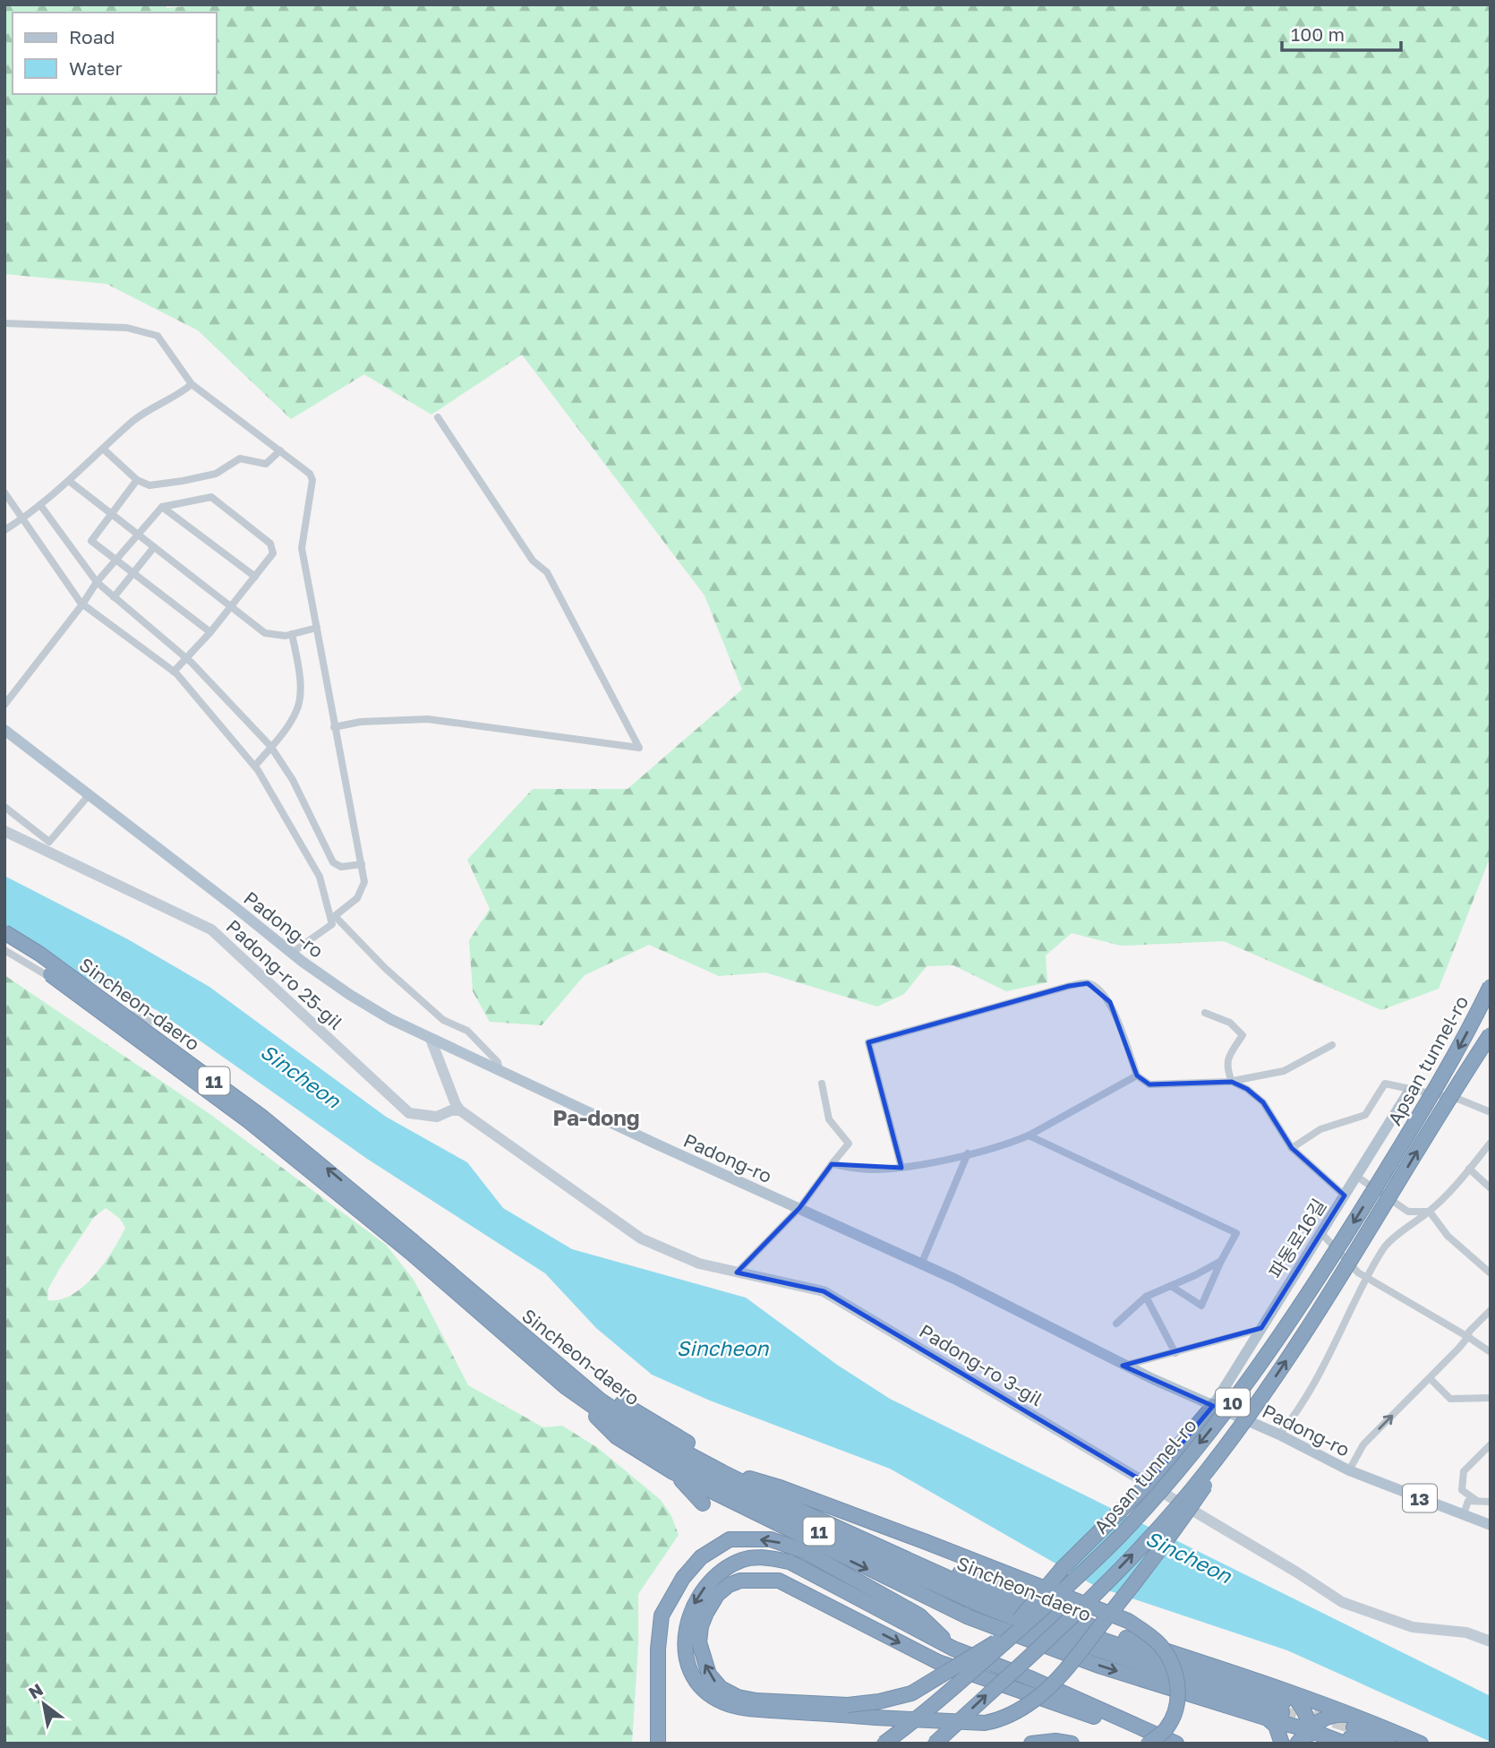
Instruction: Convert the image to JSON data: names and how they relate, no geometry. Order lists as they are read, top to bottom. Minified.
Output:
{"streets":{"highway":["Sincheon-daero","Apsan tunnel-ro","11","10"],"main road":["Padong-ro","파동로16길","13"],"street":["Padong-ro 25-gil","Padong-ro 3-gil"]},"crossings":[["Padong-ro","파동로16길"],["Padong-ro 25-gil","Padong-ro 3-gil"],["Sincheon-daero","Apsan tunnel-ro"],["Sincheon-daero","11"]],"districts":["Pa-dong"],"water":["Sincheon"],"legend":["Road","Water"],"scale_bar":"100 m","north":"top left"}
